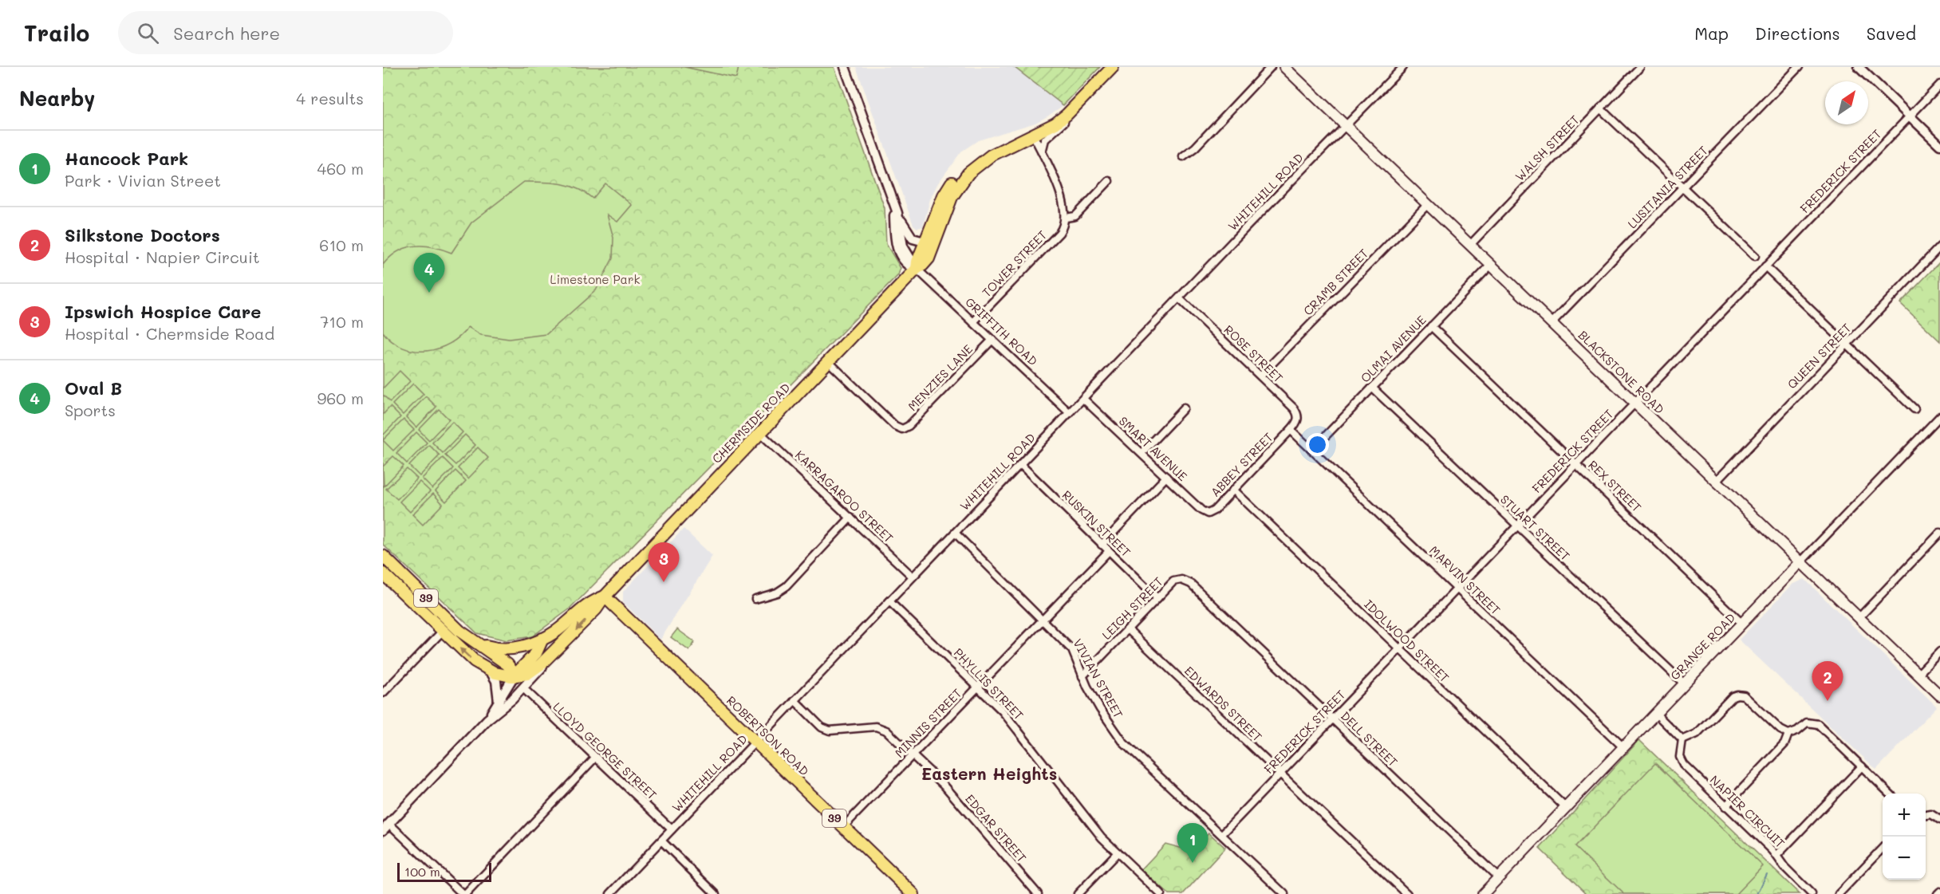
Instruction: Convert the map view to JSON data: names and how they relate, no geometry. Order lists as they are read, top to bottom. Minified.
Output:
{"streets":{"main road":["BLACKSTONE ROAD","CHERMSIDE ROAD","39","GRANGE ROAD","ROBERTSON ROAD"],"street":["WALSH STREET","FREDERICK STREET","LUSITANIA STREET","WHITEHILL ROAD","TOWER STREET","CRAMB STREET","GRIFFITH ROAD","OLMAI AVENUE","ROSE STREET","QUEEN STREET","MENZIES LANE","SMART AVENUE","ABBEY STREET","REX STREET","KARRAGAROO STREET","RUSKIN STREET","STUART STREET","MARVIN STREET","LEIGH STREET","IDOLWOOD STREET","VIVIAN STREET","PHYLLIS STREET","EDWARDS STREET","MINNIS STREET","DELL STREET","LLOYD GEORGE STREET","NAPIER CIRCUIT","EDGAR STREET"]},"crossings":[["WALSH STREET","BLACKSTONE ROAD"],["FREDERICK STREET","BLACKSTONE ROAD"],["FREDERICK STREET","REX STREET"],["FREDERICK STREET","STUART STREET"],["FREDERICK STREET","MARVIN STREET"],["FREDERICK STREET","IDOLWOOD STREET"],["FREDERICK STREET","VIVIAN STREET"],["FREDERICK STREET","EDWARDS STREET"],["FREDERICK STREET","DELL STREET"],["LUSITANIA STREET","BLACKSTONE ROAD"],["WHITEHILL ROAD","GRIFFITH ROAD"],["WHITEHILL ROAD","ROSE STREET"],["WHITEHILL ROAD","BLACKSTONE ROAD"],["WHITEHILL ROAD","SMART AVENUE"],["WHITEHILL ROAD","KARRAGAROO STREET"],["WHITEHILL ROAD","RUSKIN STREET"],["WHITEHILL ROAD","VIVIAN STREET"],["WHITEHILL ROAD","PHYLLIS STREET"],["WHITEHILL ROAD","ROBERTSON ROAD"],["WHITEHILL ROAD","LLOYD GEORGE STREET"],["WHITEHILL ROAD","EDGAR STREET"],["TOWER STREET","GRIFFITH ROAD"],["CRAMB STREET","ROSE STREET"],["CRAMB STREET","BLACKSTONE ROAD"],["GRIFFITH ROAD","MENZIES LANE"],["GRIFFITH ROAD","CHERMSIDE ROAD"],["OLMAI AVENUE","BLACKSTONE ROAD"],["OLMAI AVENUE","REX STREET"],["OLMAI AVENUE","STUART STREET"],["OLMAI AVENUE","MARVIN STREET"],["ROSE STREET","ABBEY STREET"],["ROSE STREET","MARVIN STREET"],["QUEEN STREET","BLACKSTONE ROAD"],["BLACKSTONE ROAD","GRANGE ROAD"],["MENZIES LANE","CHERMSIDE ROAD"],["CHERMSIDE ROAD","KARRAGAROO STREET"],["CHERMSIDE ROAD","39"],["CHERMSIDE ROAD","ROBERTSON ROAD"],["CHERMSIDE ROAD","LLOYD GEORGE STREET"],["SMART AVENUE","ABBEY STREET"],["ABBEY STREET","MARVIN STREET"],["ABBEY STREET","IDOLWOOD STREET"],["REX STREET","GRANGE ROAD"],["RUSKIN STREET","LEIGH STREET"],["RUSKIN STREET","MINNIS STREET"],["STUART STREET","GRANGE ROAD"],["MARVIN STREET","GRANGE ROAD"],["LEIGH STREET","VIVIAN STREET"],["LEIGH STREET","EDWARDS STREET"],["LEIGH STREET","DELL STREET"],["IDOLWOOD STREET","GRANGE ROAD"],["GRANGE ROAD","DELL STREET"],["VIVIAN STREET","MINNIS STREET"],["PHYLLIS STREET","MINNIS STREET"],["MINNIS STREET","ROBERTSON ROAD"],["MINNIS STREET","EDGAR STREET"]],"districts":["Eastern Heights"],"parks":["Limestone Park"],"scale_bar":"100 m","north":"top right","page":{"header":"Trailo","search":"Search here","nav":["Map","Directions","Saved"],"heading":["Nearby","4 results"],"list":[{"mark":"1","name":"Hancock Park","note":"Park · Vivian Street","value":"460 m"},{"mark":"2","name":"Silkstone Doctors","note":"Hospital · Napier Circuit","value":"610 m"},{"mark":"3","name":"Ipswich Hospice Care","note":"Hospital · Chermside Road","value":"710 m"},{"mark":"4","name":"Oval B","note":"Sports","value":"960 m"}],"pins":["4","3","2","1"],"map_buttons":["+","−"],"scale":"100 m"}}
